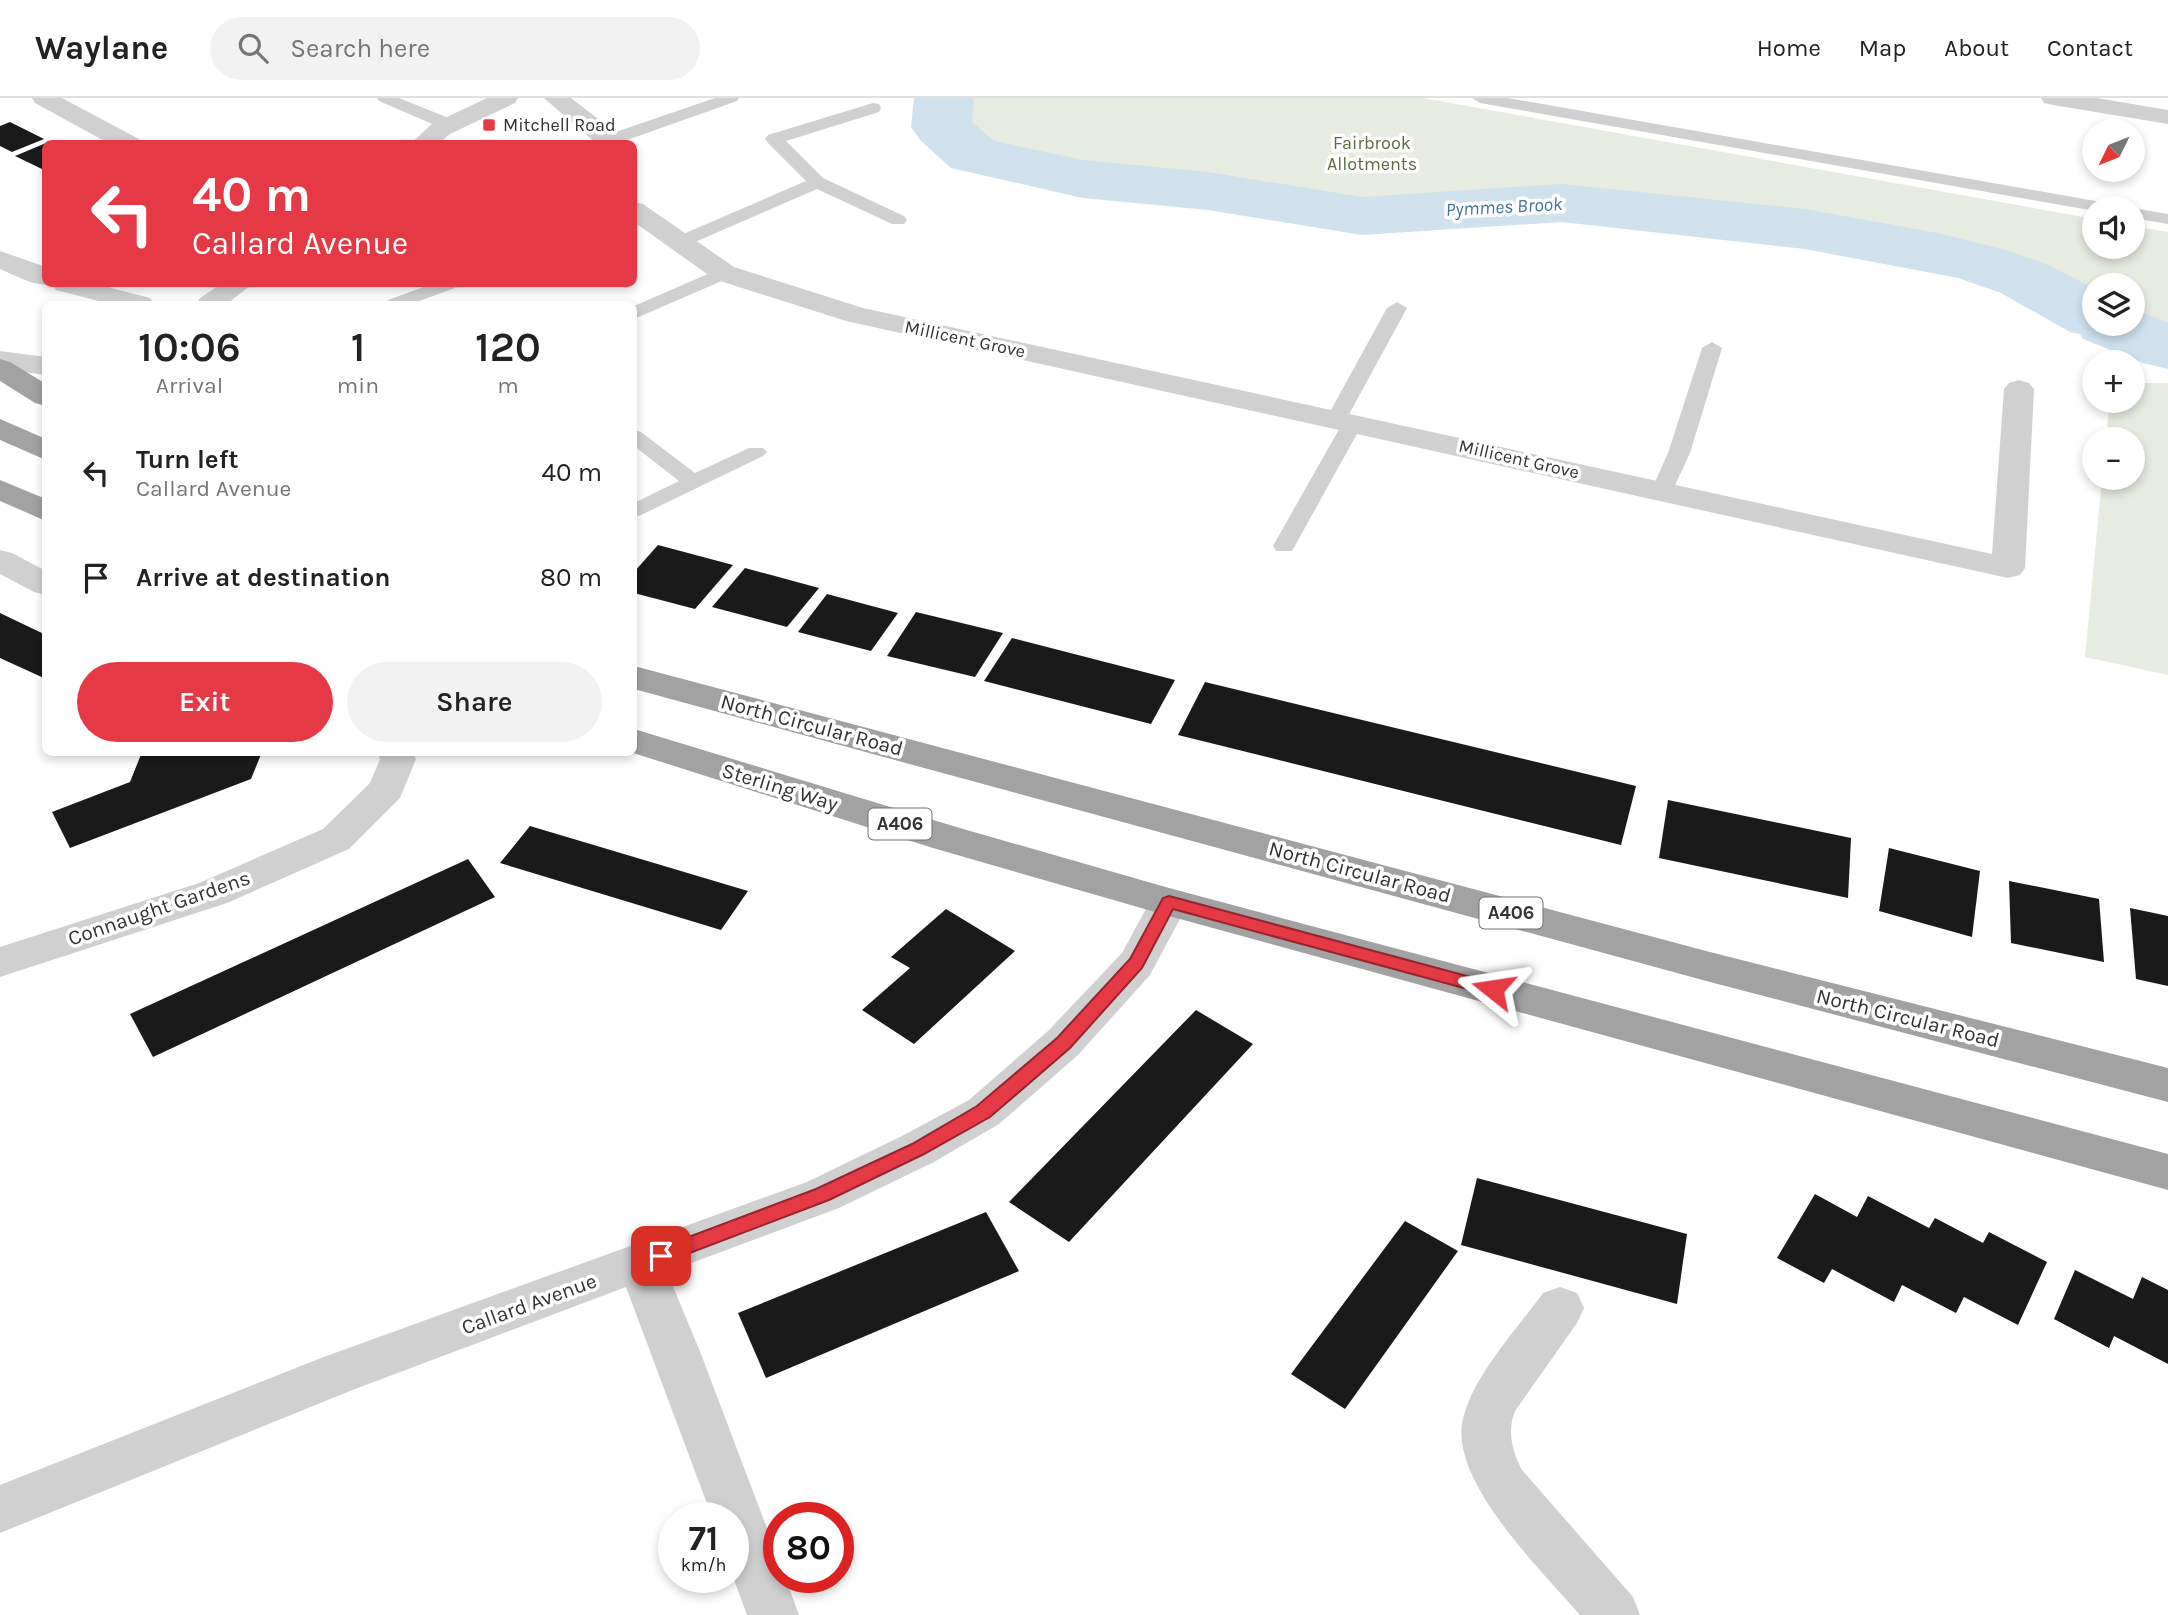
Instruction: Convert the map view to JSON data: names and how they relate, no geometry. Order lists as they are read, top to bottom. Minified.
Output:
{"streets":{"highway":["North Circular Road","Sterling Way","A406"],"street":["Millicent Grove","Connaught Gardens","Callard Avenue"]},"crossings":[["Sterling Way","A406"],["Sterling Way","Callard Avenue"],["A406","Callard Avenue"]],"water":["Pymmes Brook"],"parks":["Fairbrook Allotments"],"places":{"transit":["Mitchell Road"]},"north":"bottom left","page":{"header":"Waylane","search":"Search here","nav":["Home","Map","About","Contact"],"map_buttons":["+","−"],"turn":["40 m","Callard Avenue"],"eta":["10:06","Arrival","1","min","120","m"],"list":[{"name":"Turn left","note":"Callard Avenue","value":"40 m"},{"name":"Arrive at destination","value":"80 m"}],"buttons":["Exit","Share"],"speed":"71 km/h","limit":"80"}}
